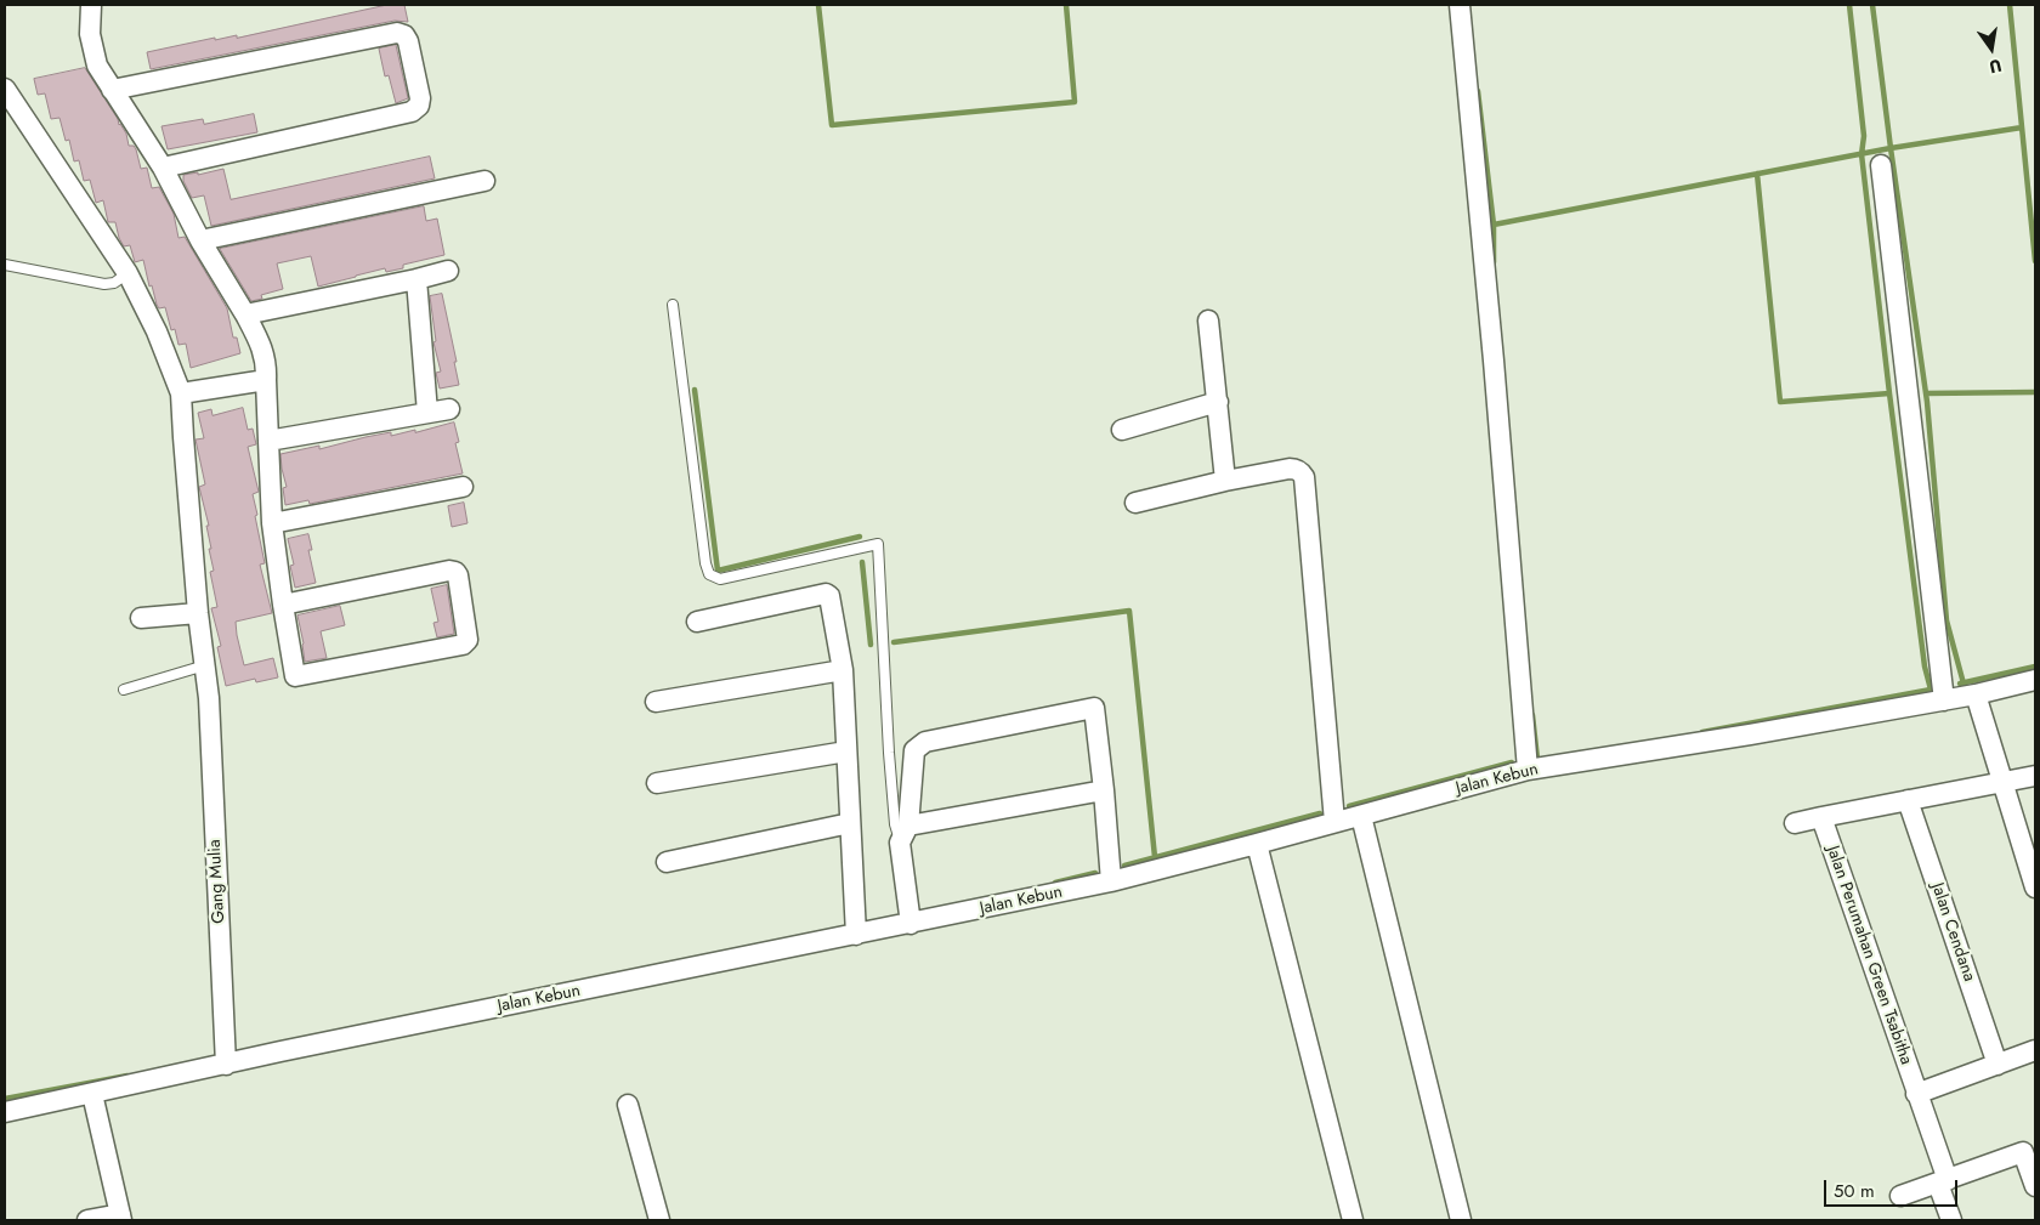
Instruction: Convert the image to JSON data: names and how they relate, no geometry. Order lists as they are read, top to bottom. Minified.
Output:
{"streets":{"street":["Jalan Kebun","Gang Mulia","Jalan Cendana","Jalan Perumahan Green Tsabitha"]},"crossings":[["Jalan Kebun","Gang Mulia"]],"scale_bar":"50 m","north":"bottom"}
